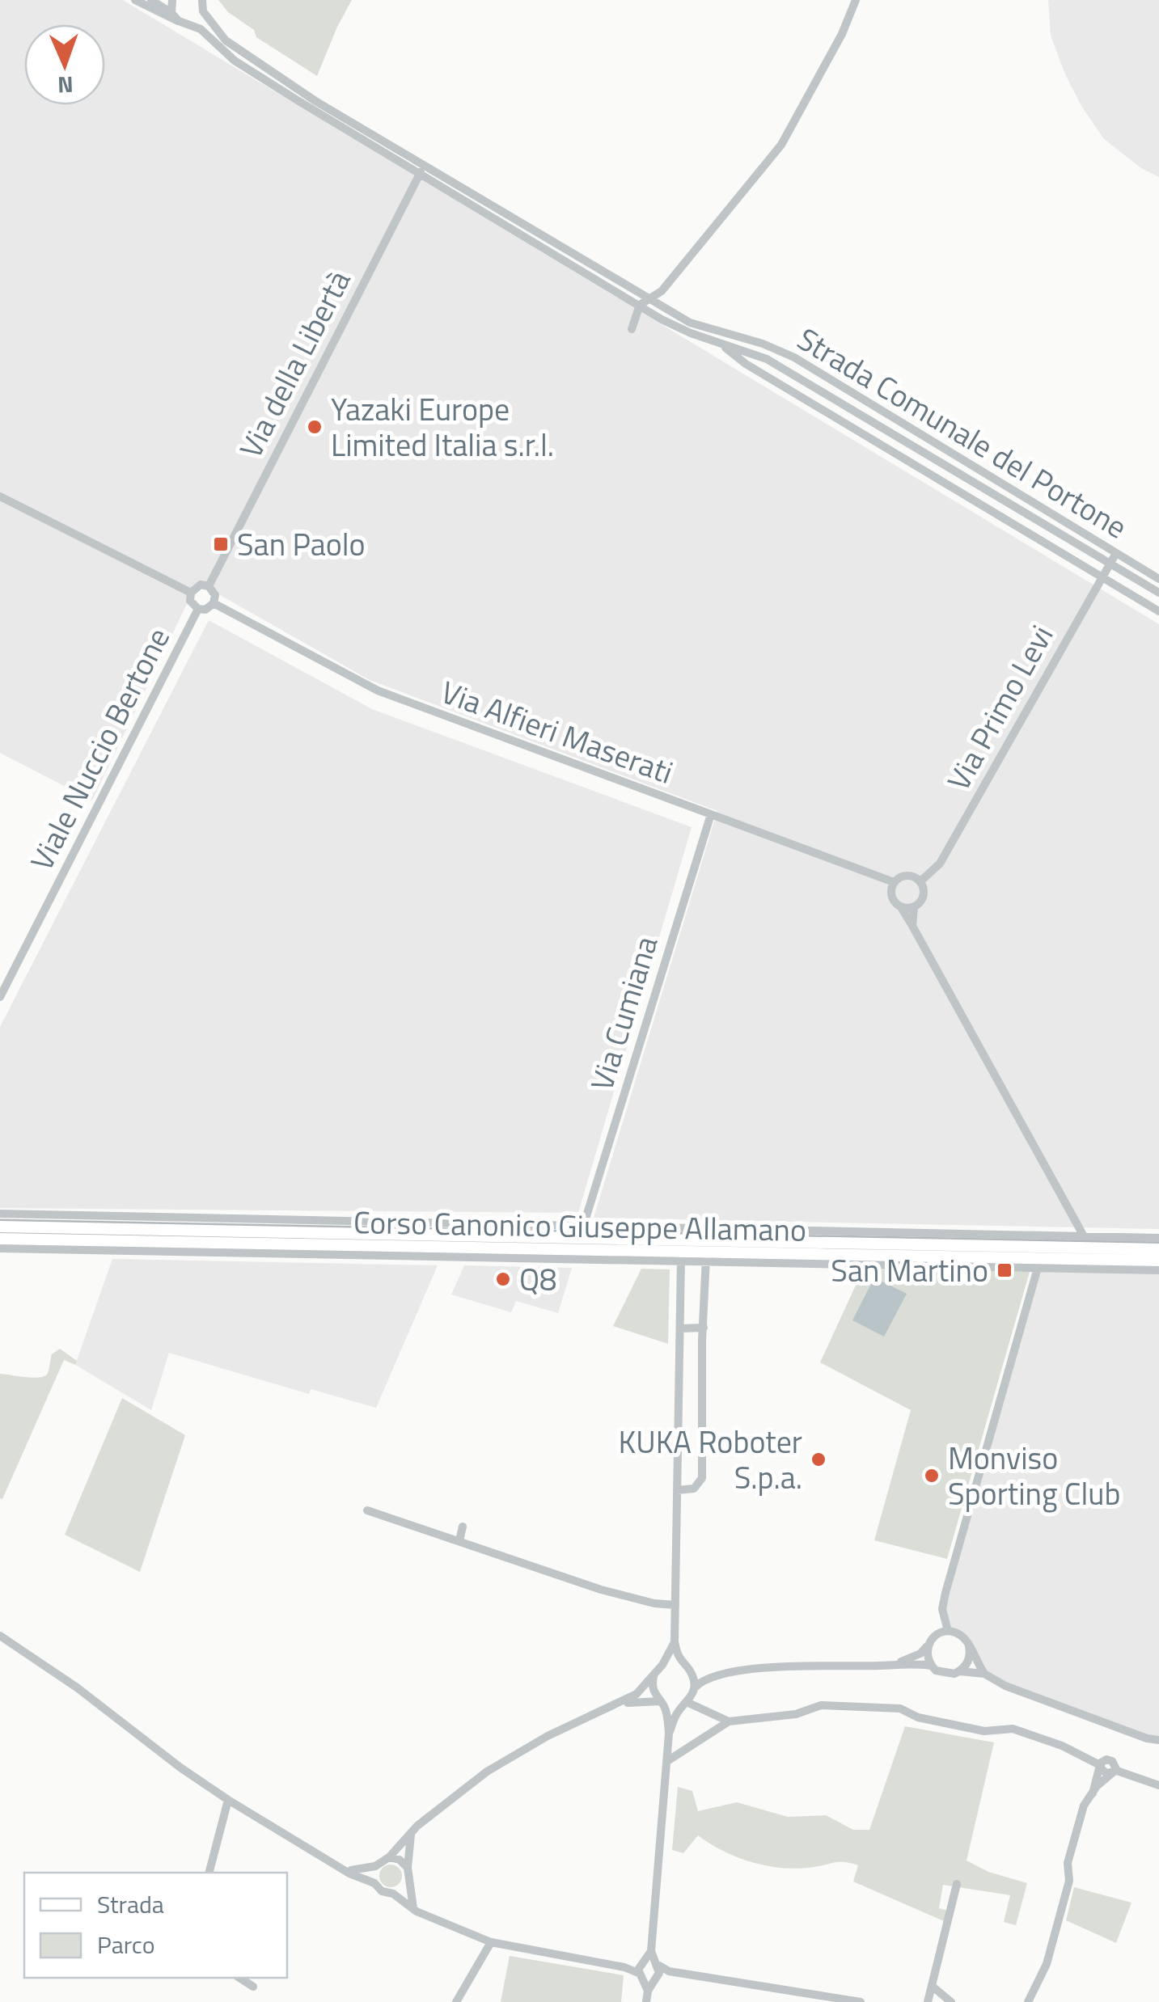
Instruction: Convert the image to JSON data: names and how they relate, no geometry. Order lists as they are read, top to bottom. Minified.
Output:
{"streets":{"main road":["Corso Canonico Giuseppe Allamano"],"street":["Via della Libertà","Strada Comunale del Portone","Via Primo Levi","Via Alfieri Maserati","Viale Nuccio Bertone","Via Cumiana"]},"crossings":[["Via della Libertà","Strada Comunale del Portone"],["Via della Libertà","Via Alfieri Maserati"],["Via della Libertà","Viale Nuccio Bertone"],["Strada Comunale del Portone","Via Primo Levi"],["Via Primo Levi","Via Alfieri Maserati"],["Via Alfieri Maserati","Viale Nuccio Bertone"],["Via Alfieri Maserati","Via Cumiana"],["Via Cumiana","Corso Canonico Giuseppe Allamano"]],"places":{"other":["Yazaki Europe Limited Italia s.r.l.","Q8","KUKA Roboter S.p.a.","Monviso Sporting Club"],"transit":["San Paolo","San Martino"]},"legend":["Strada","Parco"],"north":"bottom"}
